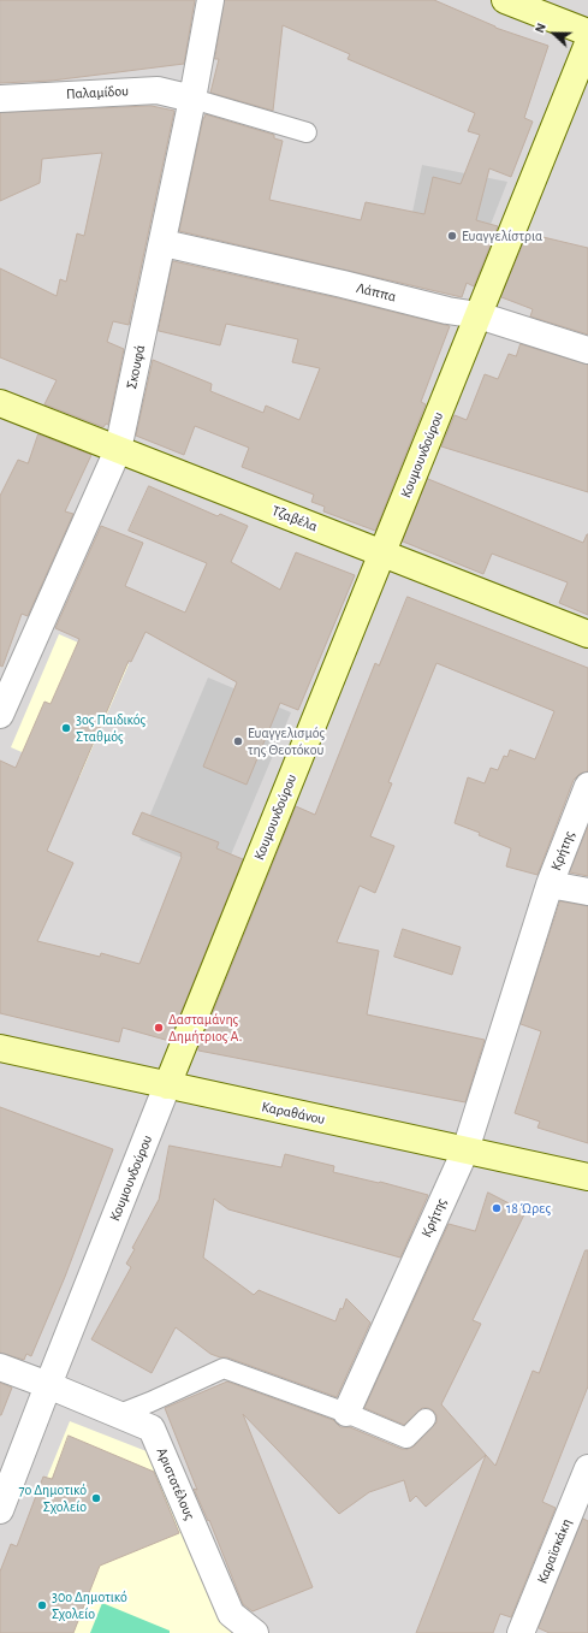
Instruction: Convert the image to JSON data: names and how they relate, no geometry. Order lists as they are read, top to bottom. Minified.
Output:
{"streets":{"street":["Παλαμίδου","Λάππα","Σκουφά","Κουμουνδούρου","Τζαβέλα","Κρήτης","Καραθάνου","Αριστοτέλους","Καραϊσκάκη"]},"crossings":[["Παλαμίδου","Σκουφά"],["Λάππα","Σκουφά"],["Λάππα","Κουμουνδούρου"],["Σκουφά","Τζαβέλα"],["Κουμουνδούρου","Τζαβέλα"],["Κουμουνδούρου","Καραθάνου"],["Κουμουνδούρου","Αριστοτέλους"],["Κρήτης","Καραθάνου"]],"places":["Ευαγγελίστρια","3ος Παιδικός Σταθμός","Ευαγγελισμός της Θεοτόκου","Δασταμάνης Δημήτριος Α.","18 Ώρες","7ο Δημοτικό Σχολείο","30ο Δημοτικό Σχολείο"],"north":"left"}
